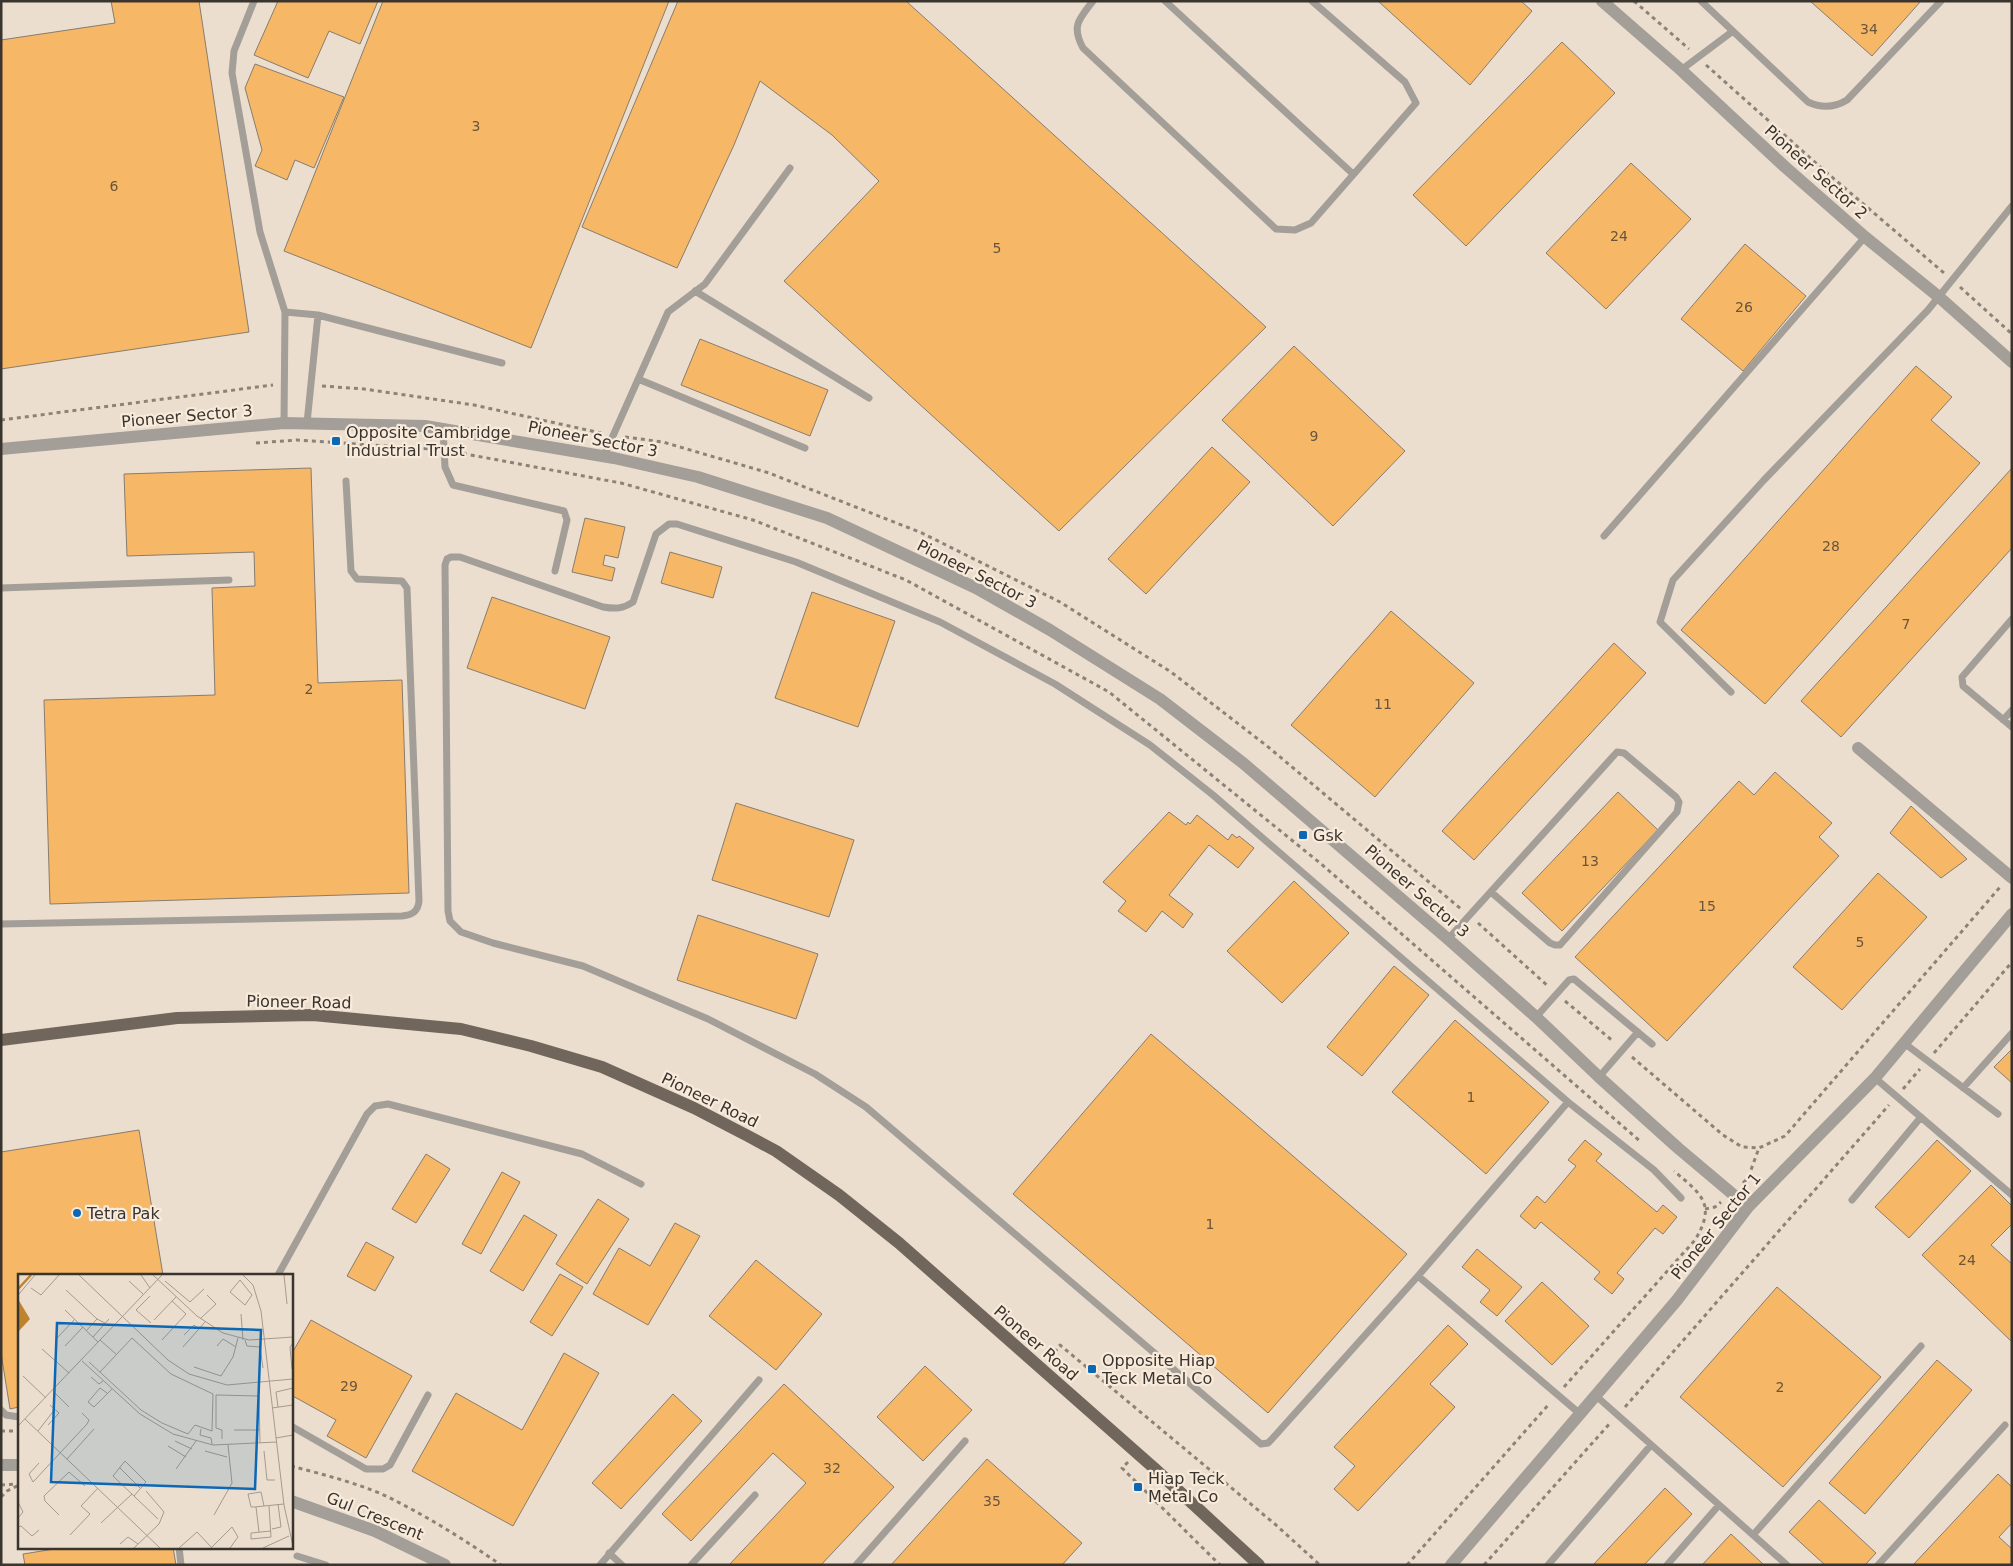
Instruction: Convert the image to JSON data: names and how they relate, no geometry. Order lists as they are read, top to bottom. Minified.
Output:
{"streets":{"main road":["Pioneer Road"],"street":["Pioneer Sector 2","Pioneer Sector 3","Pioneer Sector 1","Gul Crescent"]},"crossings":[["Pioneer Sector 3","Pioneer Sector 1"]],"places":{"transit":["Opposite Cambridge Industrial Trust","Gsk","Opposite Hiap Teck Metal Co","Hiap Teck Metal Co"],"other":["Tetra Pak"]},"house_numbers":["34","3","6","24","5","26","9","28","7","2","11","13","15","5","1","1","24","29","2","32","35"]}
